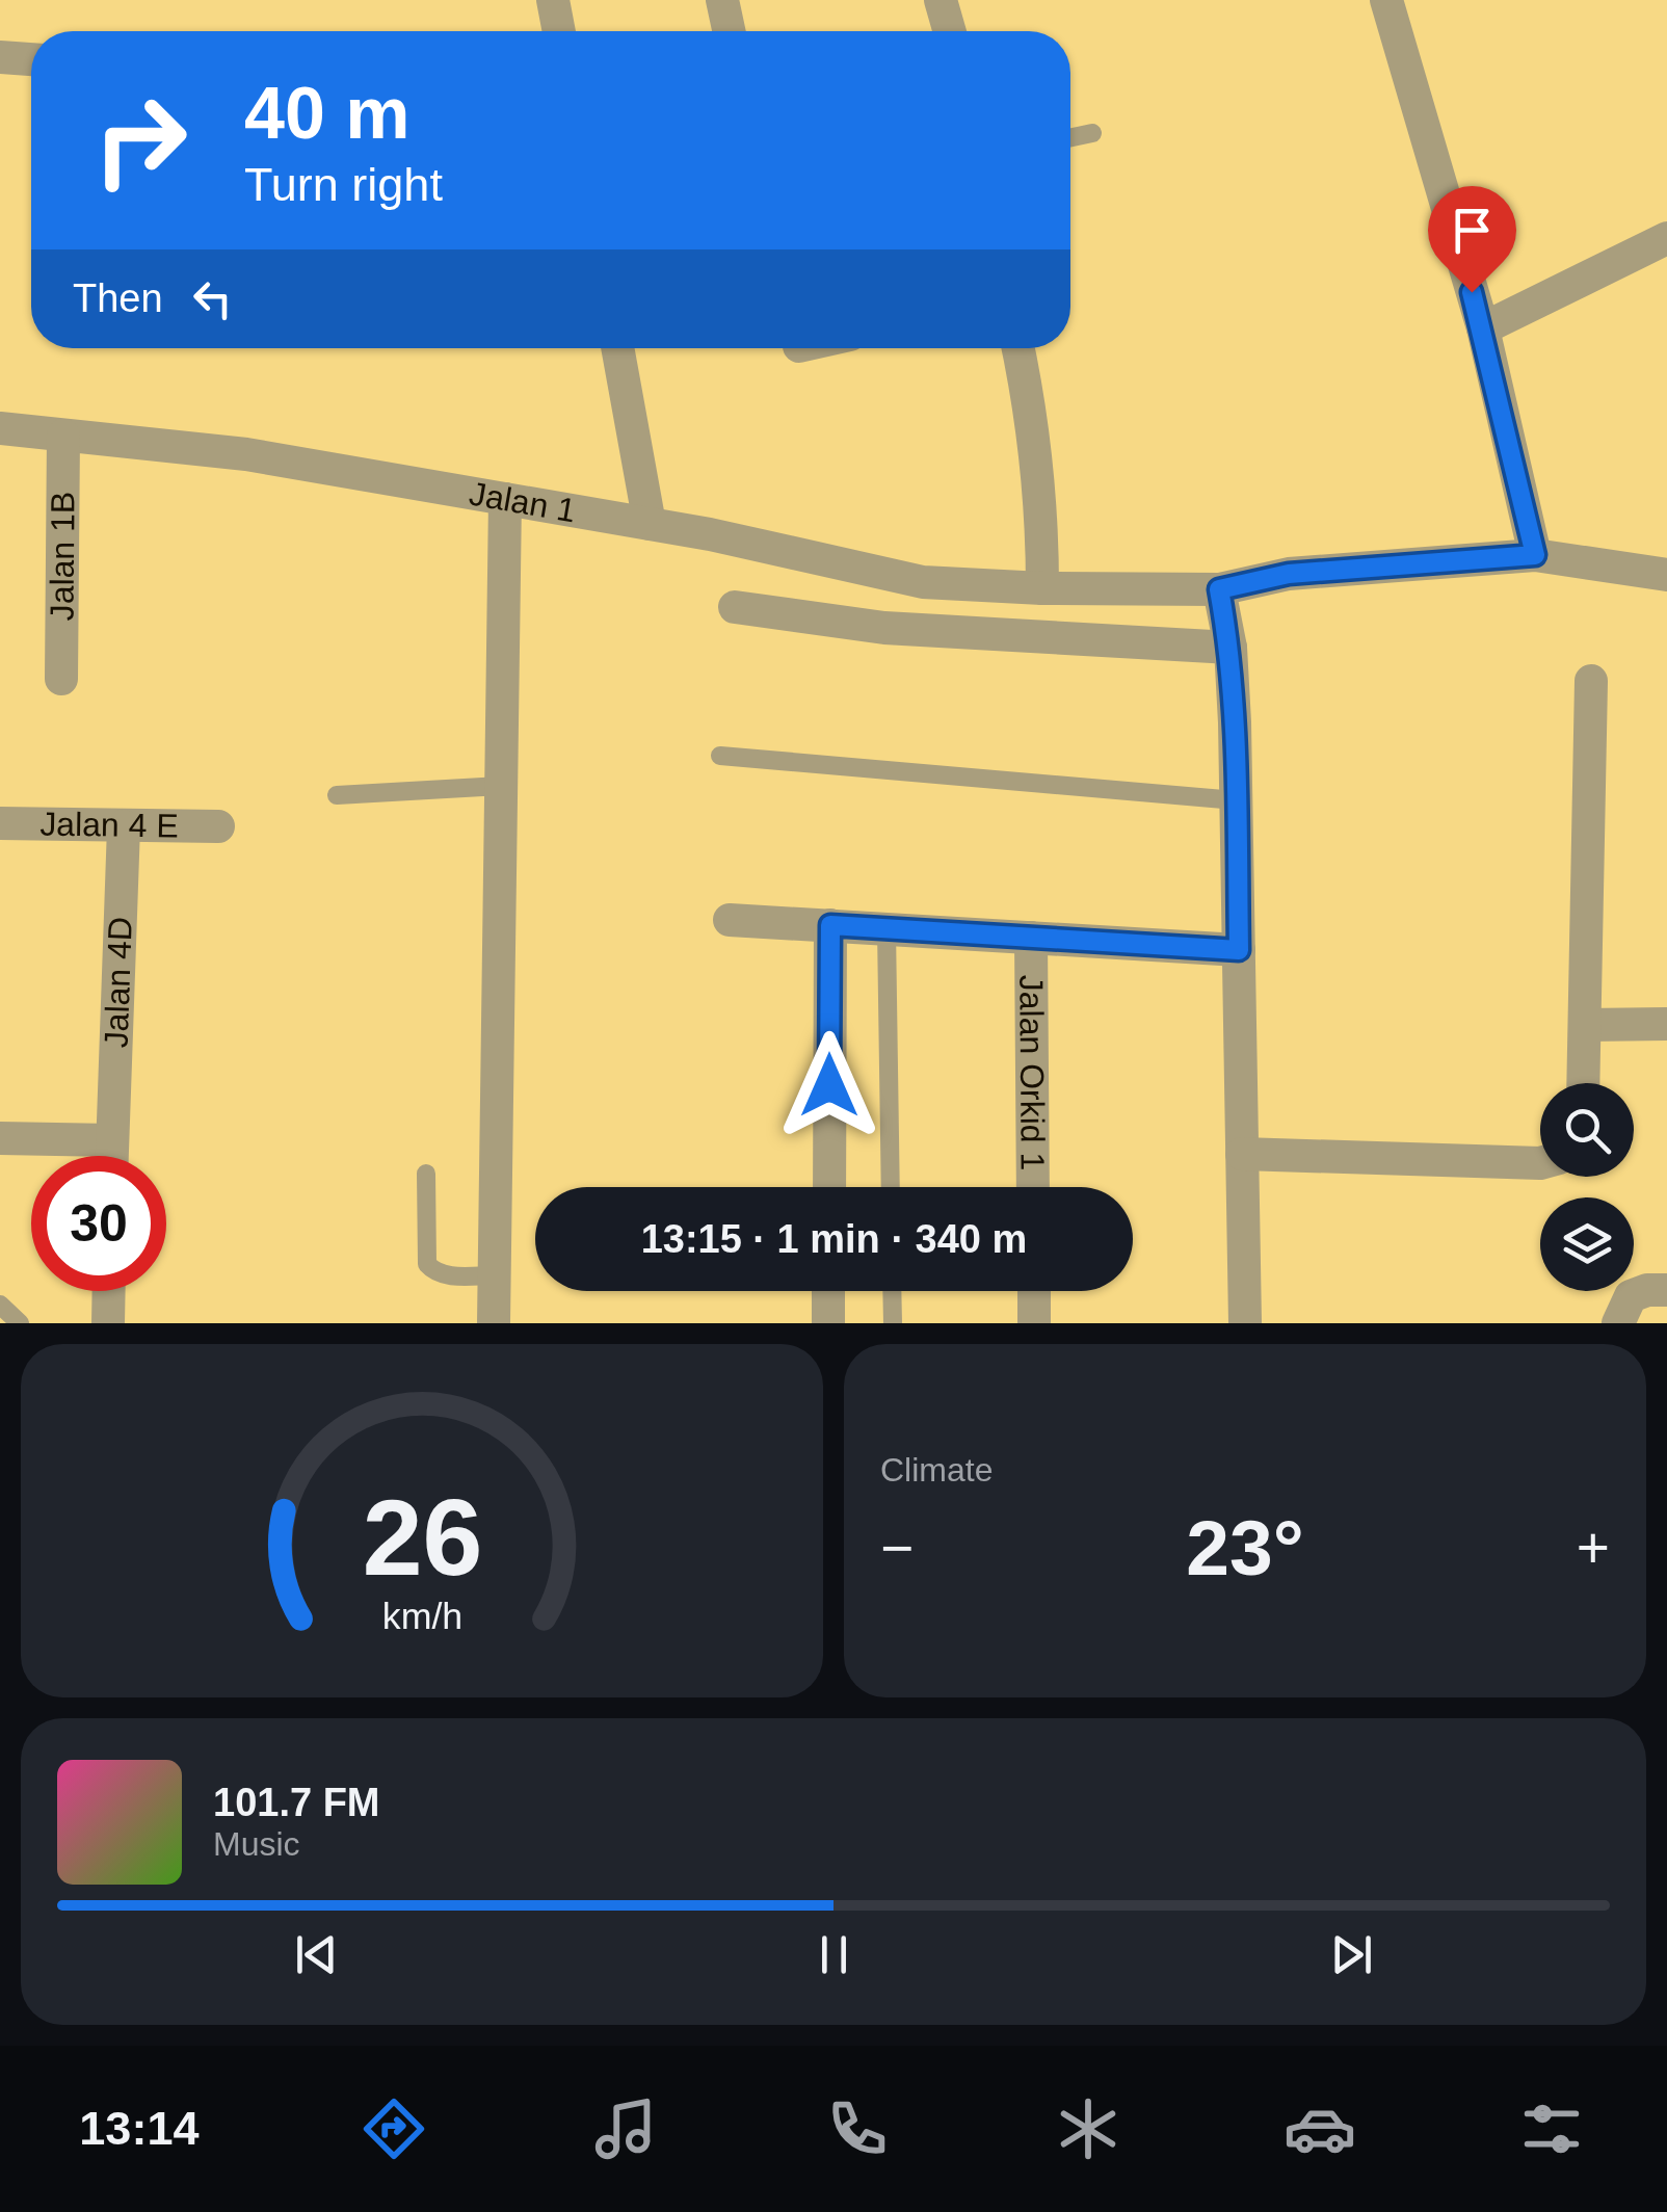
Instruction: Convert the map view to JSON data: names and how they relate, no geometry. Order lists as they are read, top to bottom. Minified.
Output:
{"streets":{"street":["Jalan 1","Jalan 1B","Jalan 4 E","Jalan 4D","Jalan Orkid 1"]},"crossings":[["Jalan 1","Jalan 1B"],["Jalan 4 E","Jalan 4D"]],"page":{"turn":["40 m","Turn right"],"then":"Then","limit":"30","trip":"13:15 · 1 min · 340 m","tile":"Climate","heat":["−","23°","+"],"song":["101.7 FM","Music"],"tabs":"13:14","gauge":["26","km/h"]}}
